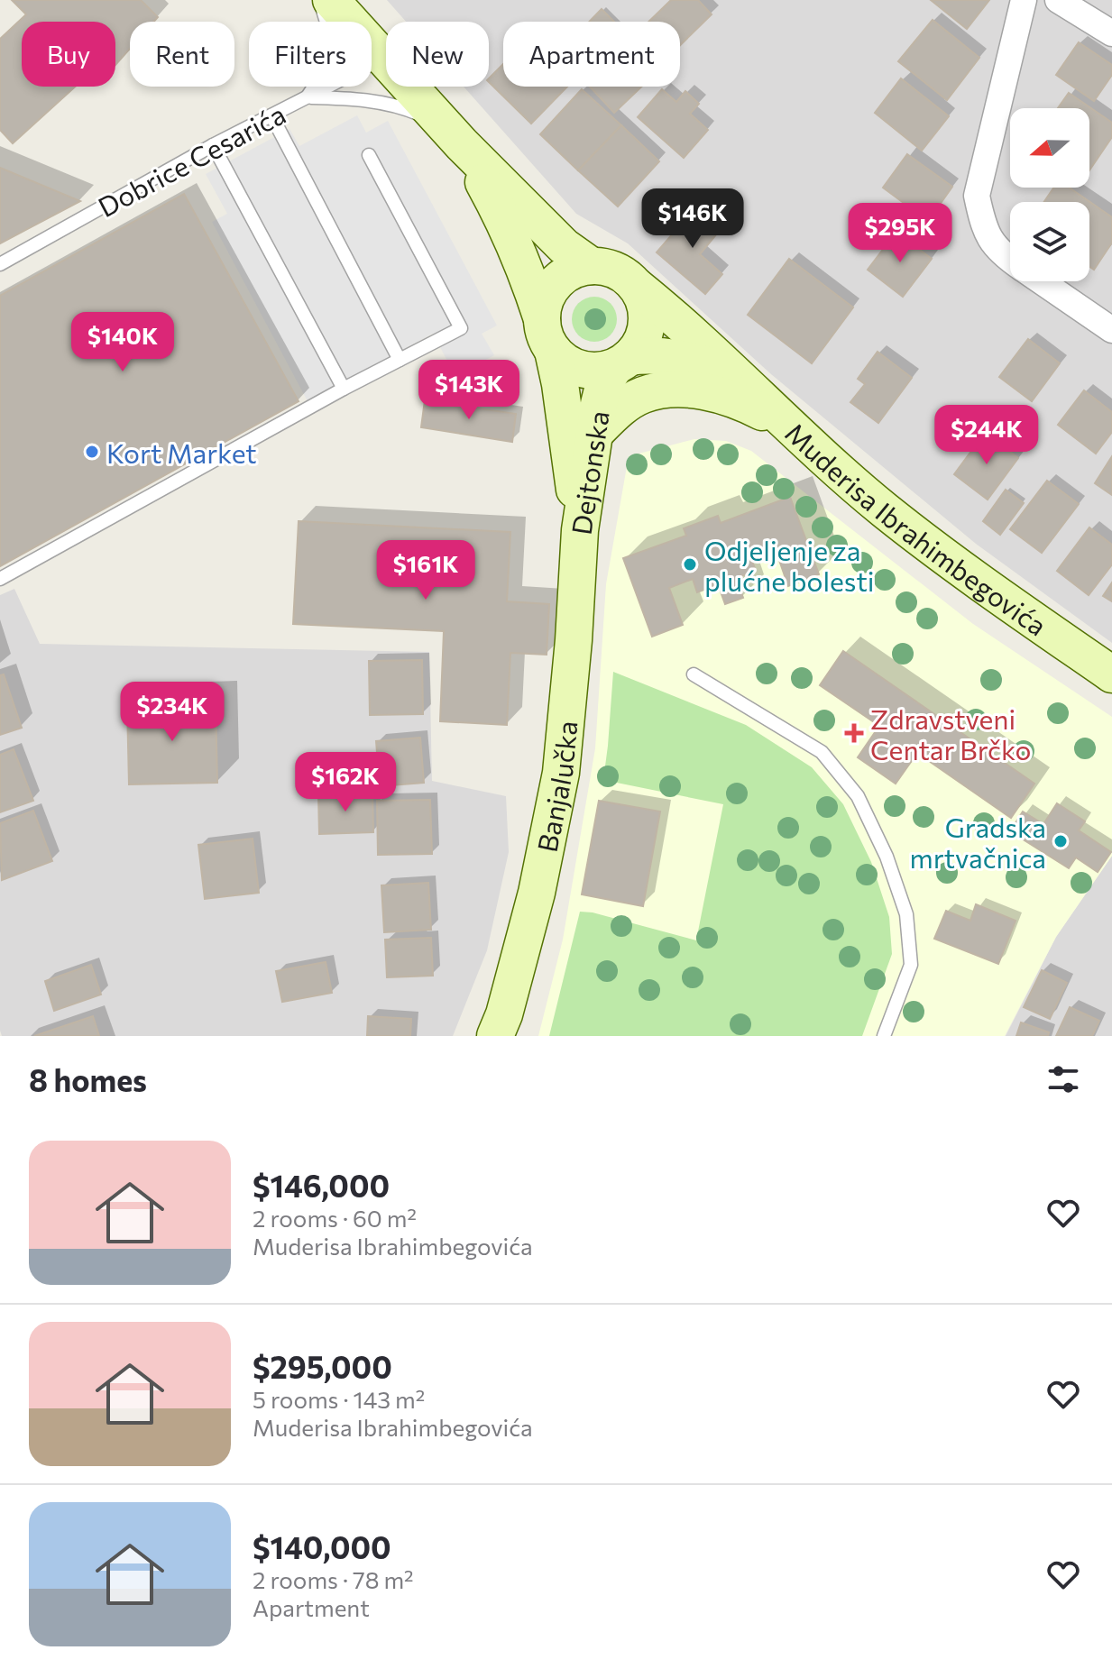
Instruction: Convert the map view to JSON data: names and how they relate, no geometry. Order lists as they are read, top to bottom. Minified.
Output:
{"streets":{"main road":["Dejtonska","Muderisa Ibrahimbegovića","Banjalučka"],"lane":["Dobrice Cesarića"]},"crossings":[["Dejtonska","Muderisa Ibrahimbegovića"],["Dejtonska","Banjalučka"]],"places":{"other":["Kort Market","Odjeljenje za plućne bolesti","Gradska mrtvačnica"],"health":["Zdravstveni Centar Brčko"]},"north":"left","page":{"chip":["Buy","Rent","Filters","New","Apartment"],"price":["$146K","$295K","$140K","$143K","$244K","$161K","$234K","$162K"],"heading":"8 homes","list":[{"name":"$146,000","note":"2 rooms · 60 m² · Muderisa Ibrahimbegovića"},{"name":"$295,000","note":"5 rooms · 143 m² · Muderisa Ibrahimbegovića"},{"name":"$140,000","note":"2 rooms · 78 m² · Apartment"}]}}
